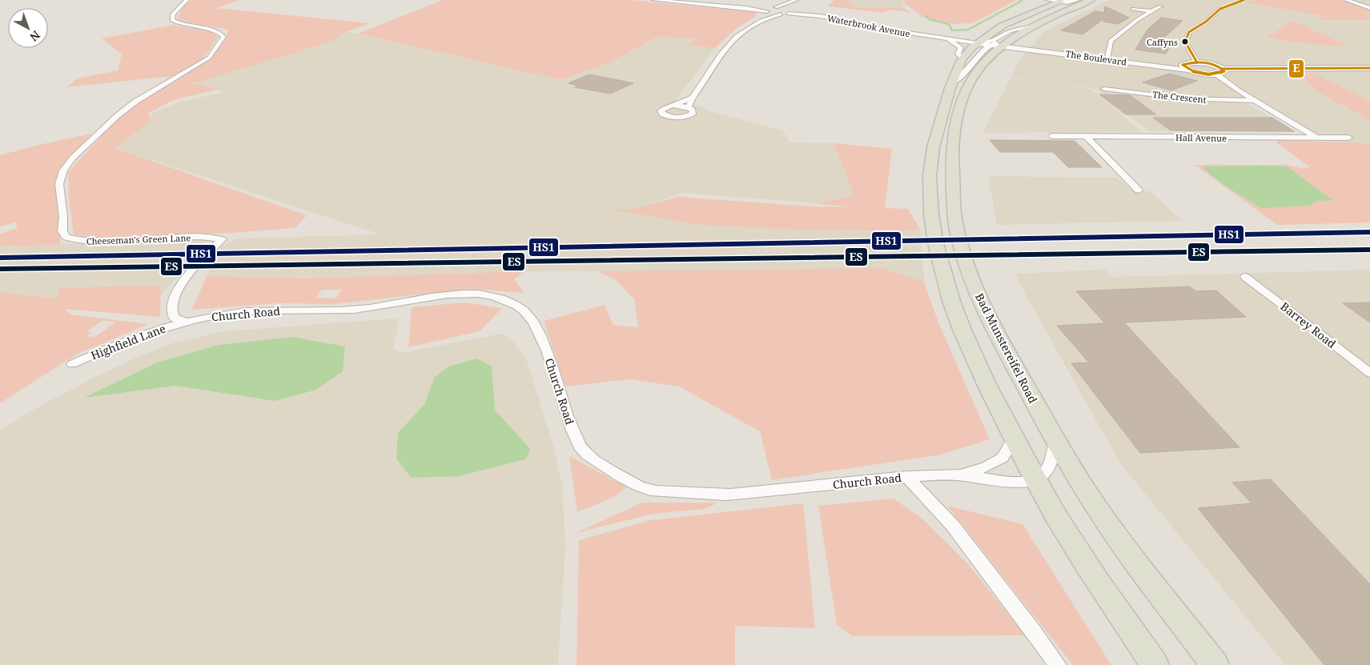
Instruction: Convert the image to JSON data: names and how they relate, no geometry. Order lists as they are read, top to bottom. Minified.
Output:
{"streets":{"highway":["Bad Munstereifel Road"],"street":["Waterbrook Avenue","The Boulevard","The Crescent","Hall Avenue","Cheeseman's Green Lane","Church Road","Barrey Road","Highfield Lane"]},"crossings":[["Waterbrook Avenue","Bad Munstereifel Road"],["The Boulevard","Bad Munstereifel Road"],["Cheeseman's Green Lane","Church Road"],["Cheeseman's Green Lane","Highfield Lane"],["Church Road","Highfield Lane"],["Church Road","Bad Munstereifel Road"]],"places":["Caffyns"],"lines":["transit line E","transit line HS1","transit line ES"],"north":"bottom right"}
